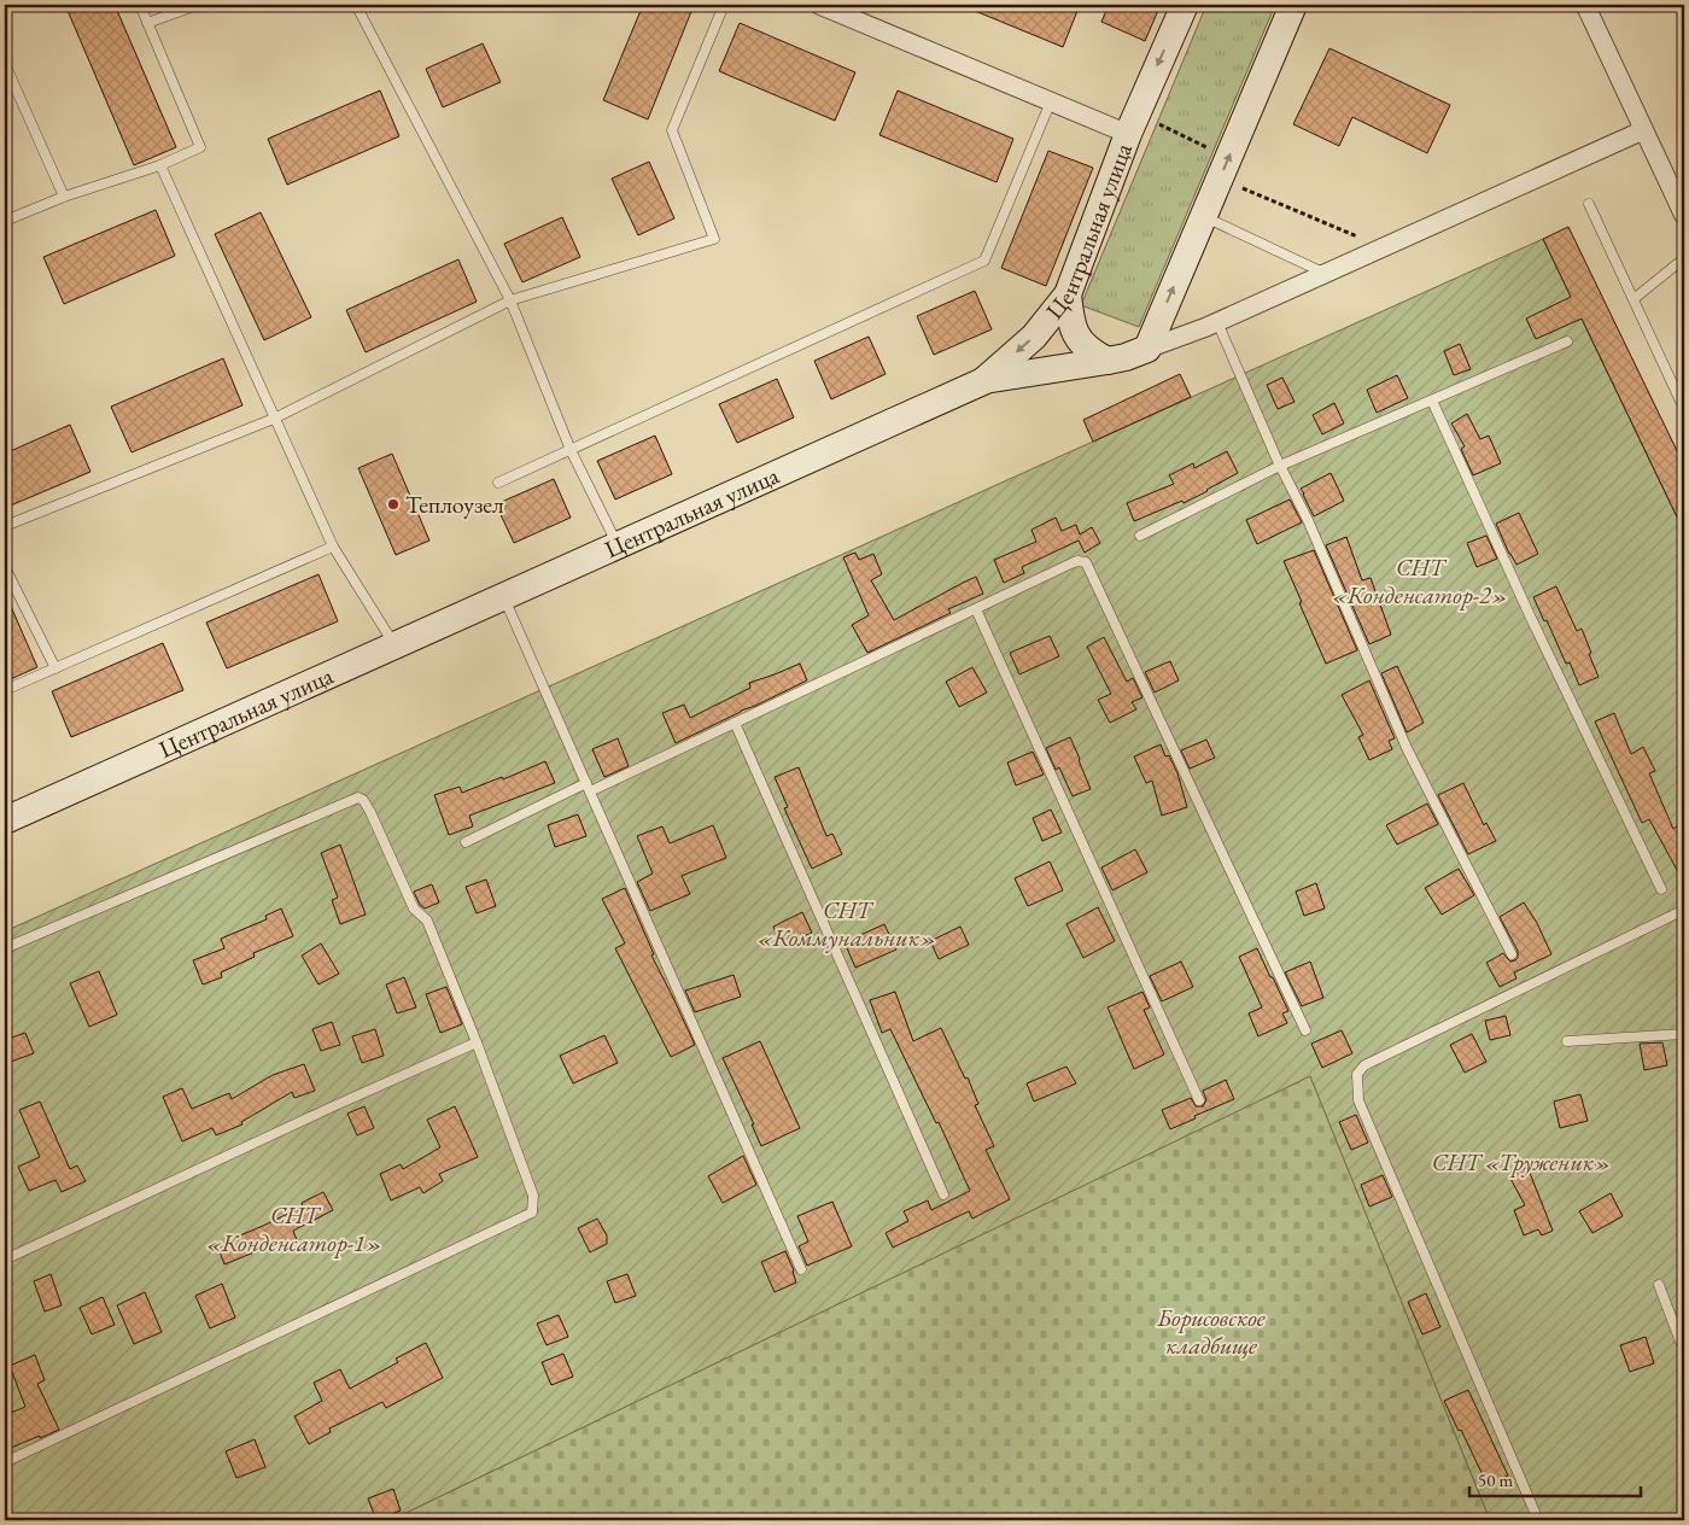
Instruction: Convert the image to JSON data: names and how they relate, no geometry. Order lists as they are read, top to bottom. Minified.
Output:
{"streets":{"street":["Центральная улица"]},"parks":["СНТ «Конденсатор-2»","СНТ «Коммунальник»","СНТ «Труженик»","СНТ «Конденсатор-1»","Борисовское кладбище"],"places":["Теплоузел"],"scale_bar":"50 m"}
